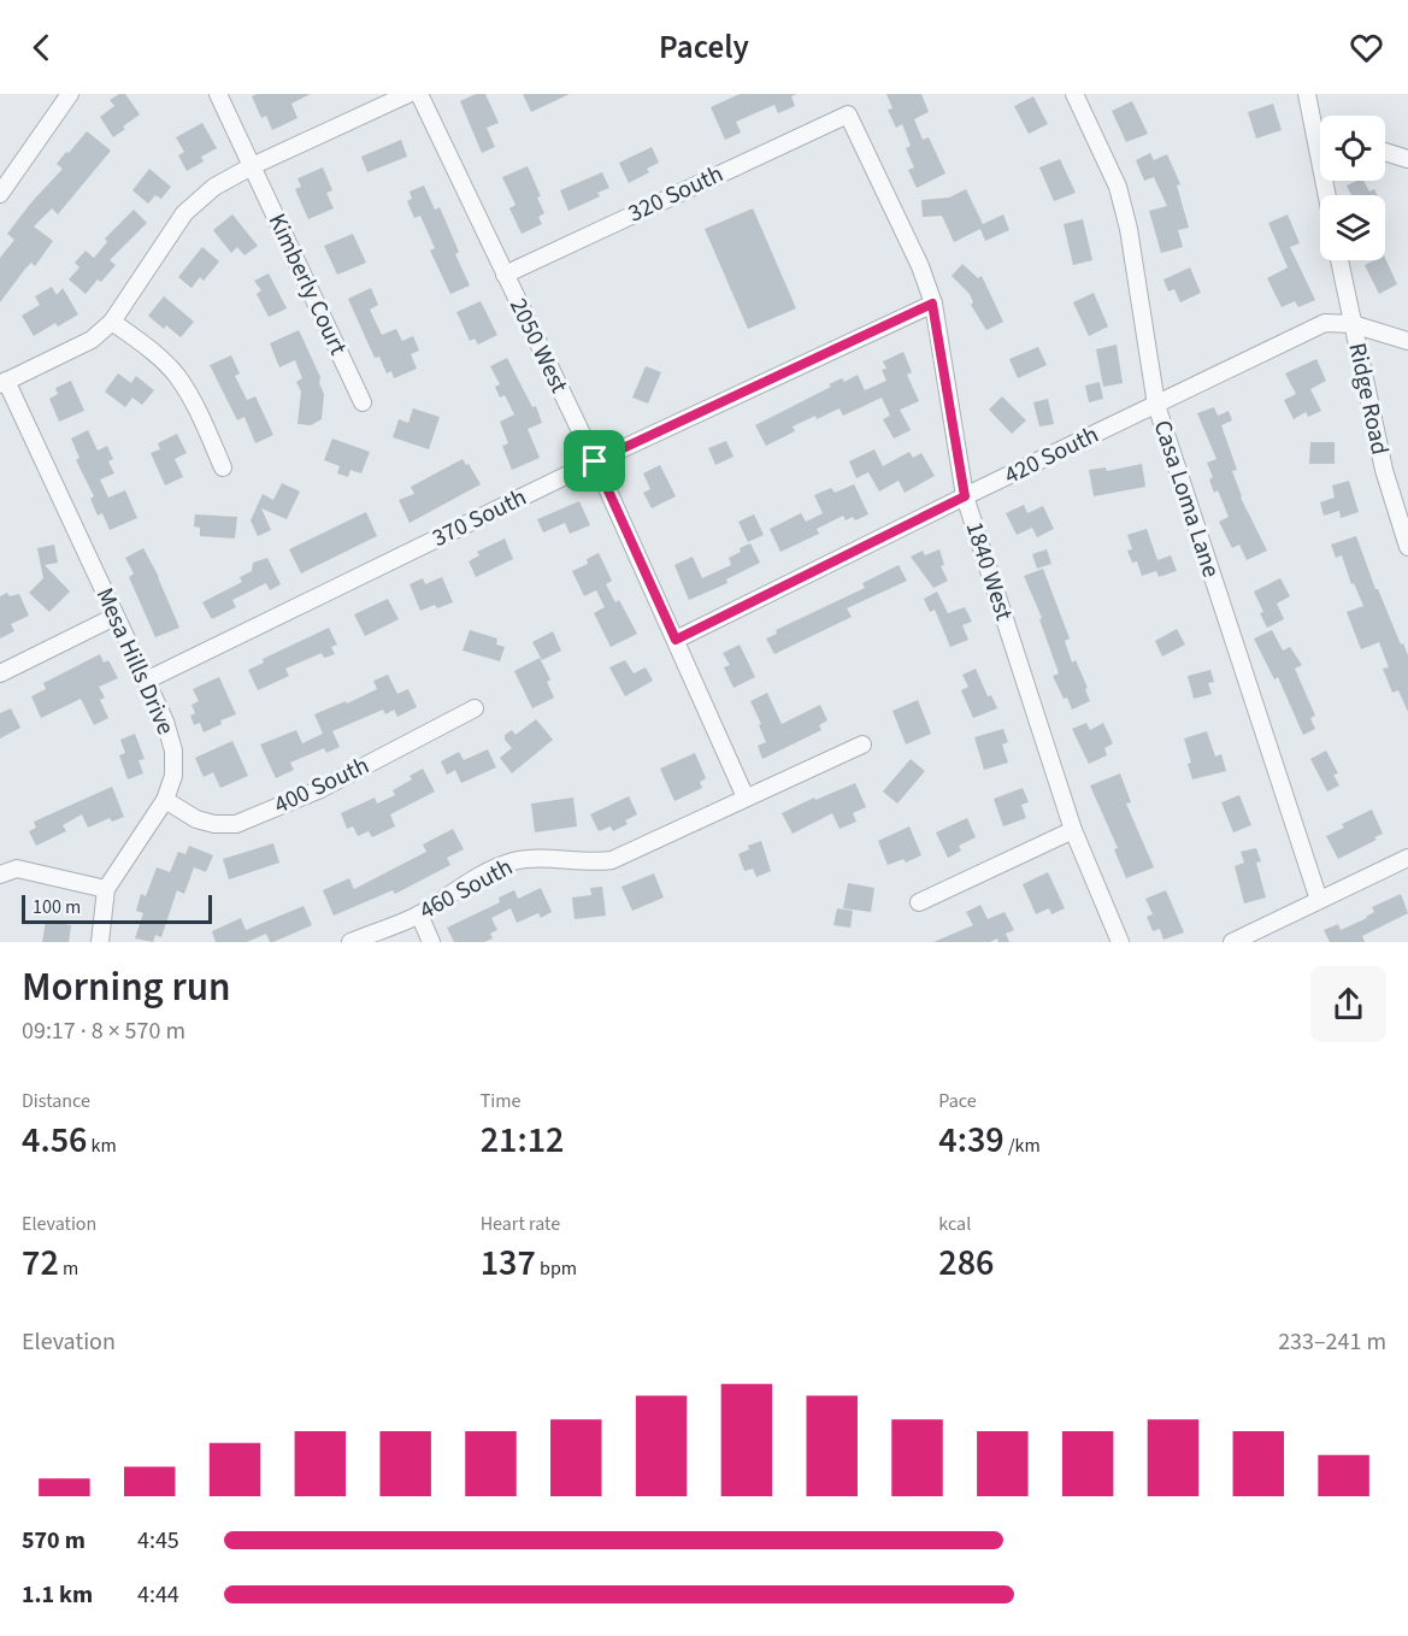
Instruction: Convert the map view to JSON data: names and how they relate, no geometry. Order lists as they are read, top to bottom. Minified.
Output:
{"streets":{"street":["320 South","Kimberly Court","2050 West","Ridge Road","420 South","Casa Loma Lane","370 South","1840 West","Mesa Hills Drive","400 South","460 South"]},"crossings":[["320 South","2050 West"],["320 South","1840 West"],["Kimberly Court","Mesa Hills Drive"],["2050 West","420 South"],["2050 West","370 South"],["2050 West","460 South"],["Ridge Road","420 South"],["420 South","Casa Loma Lane"],["420 South","1840 West"],["370 South","1840 West"],["370 South","Mesa Hills Drive"],["Mesa Hills Drive","400 South"]],"scale_bar":"100 m","page":{"header":"Pacely","scale":"100 m","heading":["Morning run","09:17 · 8 × 570 m"],"stats":[["Distance","4.56 km"],["Time","21:12"],["Pace","4:39 /km"],["Elevation","72 m"],["Heart rate","137 bpm"],["kcal","286"]],"chart":["Elevation","233–241 m"],"list":[{"name":"570 m","note":"4:45"},{"name":"1.1 km","note":"4:44"}]}}
